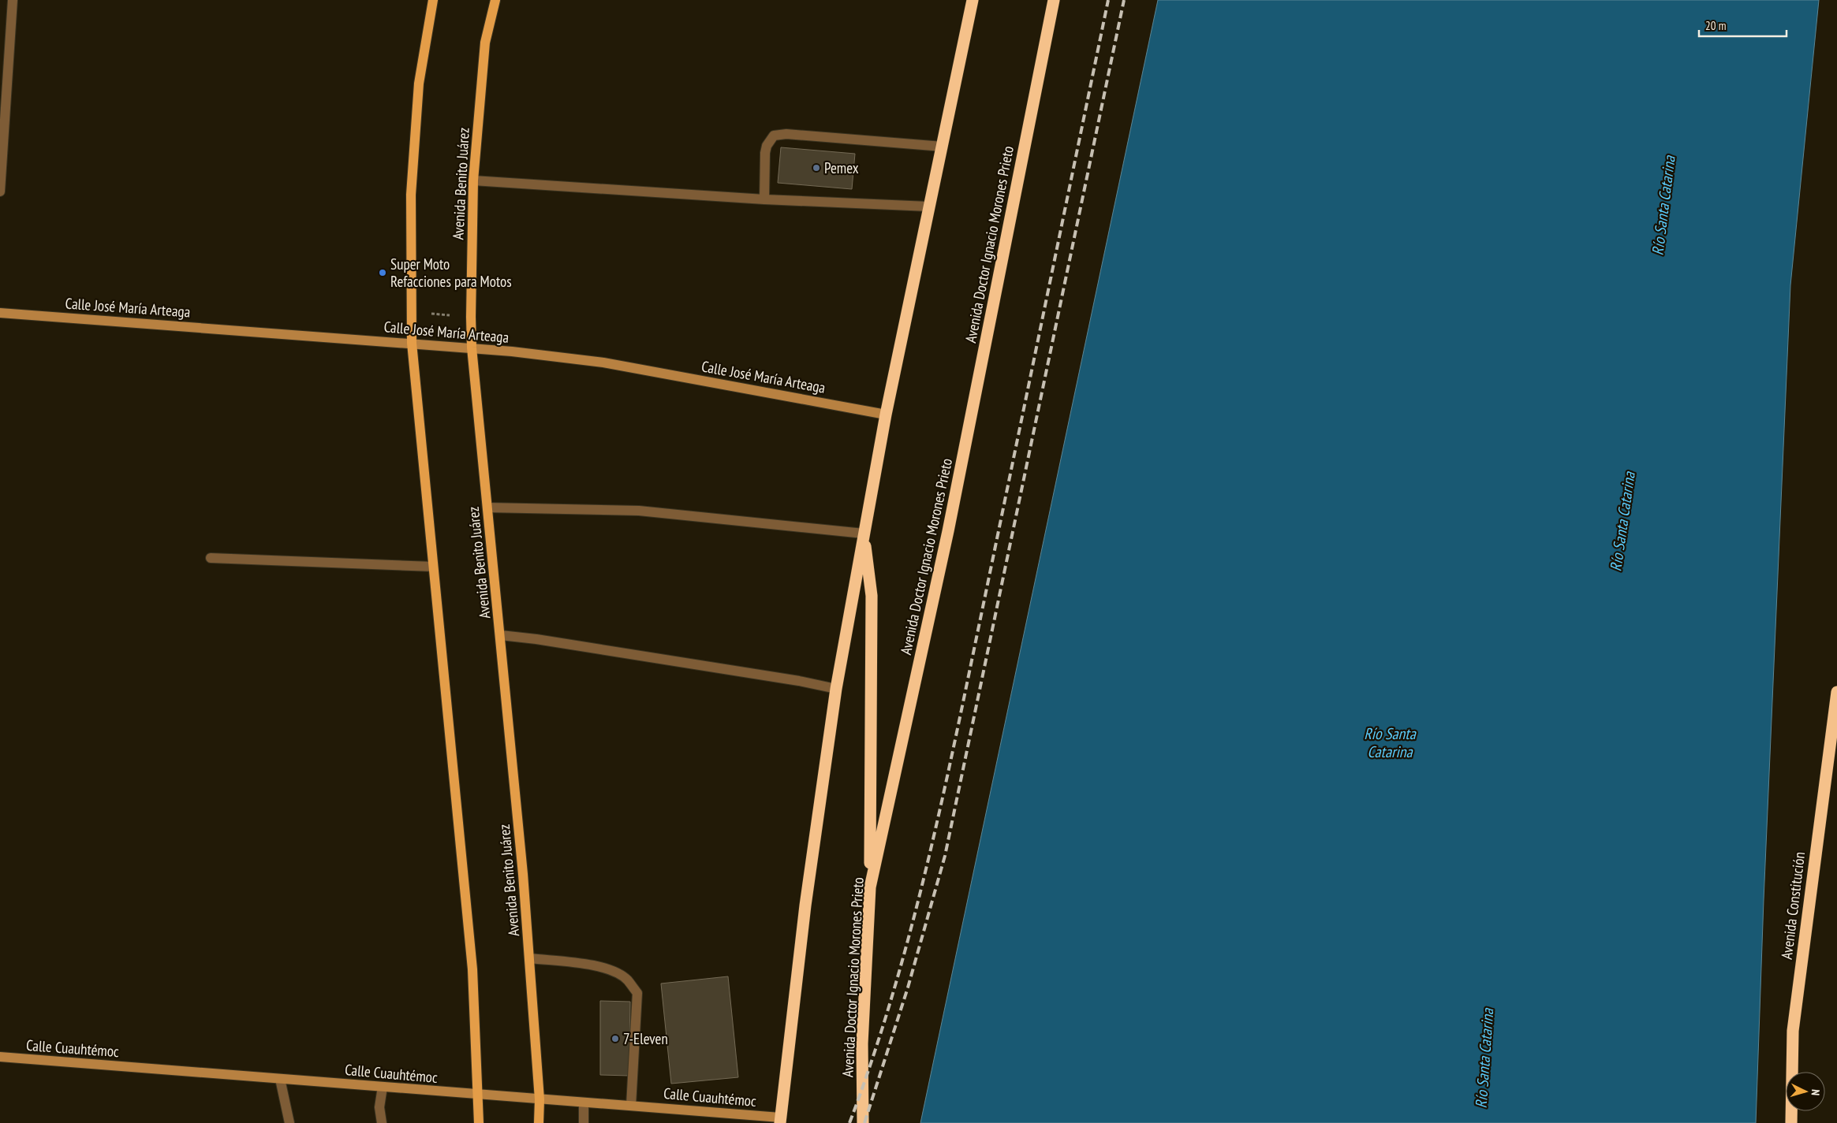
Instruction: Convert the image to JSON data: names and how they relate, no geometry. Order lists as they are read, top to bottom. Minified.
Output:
{"streets":{"highway":["Avenida Doctor Ignacio Morones Prieto","Avenida Constitución"],"main road":["Avenida Benito Juárez"],"street":["Calle José María Arteaga","Calle Cuauhtémoc"]},"crossings":[["Avenida Benito Juárez","Calle José María Arteaga"],["Avenida Benito Juárez","Calle Cuauhtémoc"]],"water":["Río Santa Catarina"],"places":["Pemex","Super Moto Refacciones para Motos","7-Eleven"],"scale_bar":"20 m","north":"right"}
